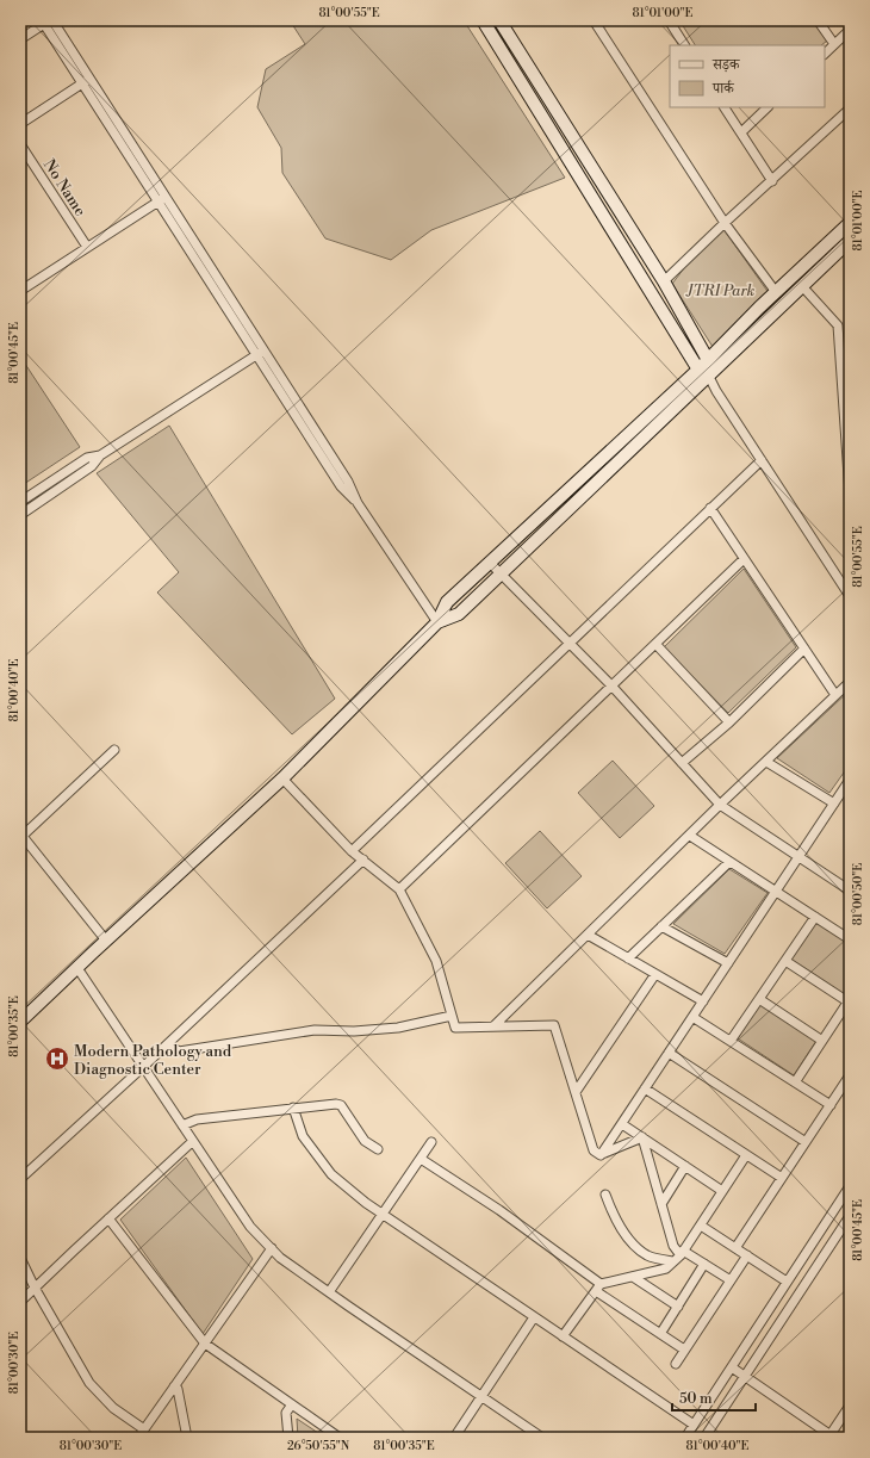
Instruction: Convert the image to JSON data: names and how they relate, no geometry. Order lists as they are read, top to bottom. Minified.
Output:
{"streets":{"street":["No Name"]},"parks":["JTRI Park"],"places":{"hospital":["Modern Pathology and Diagnostic Center"]},"legend":["सड़क","पार्क"],"scale_bar":"50 m","coordinates":["81°00'55\"E","81°01'00\"E","81°00'45\"E","81°00'40\"E","81°00'50\"E","81°00'35\"E","81°00'30\"E","26°50'55\"N"]}
